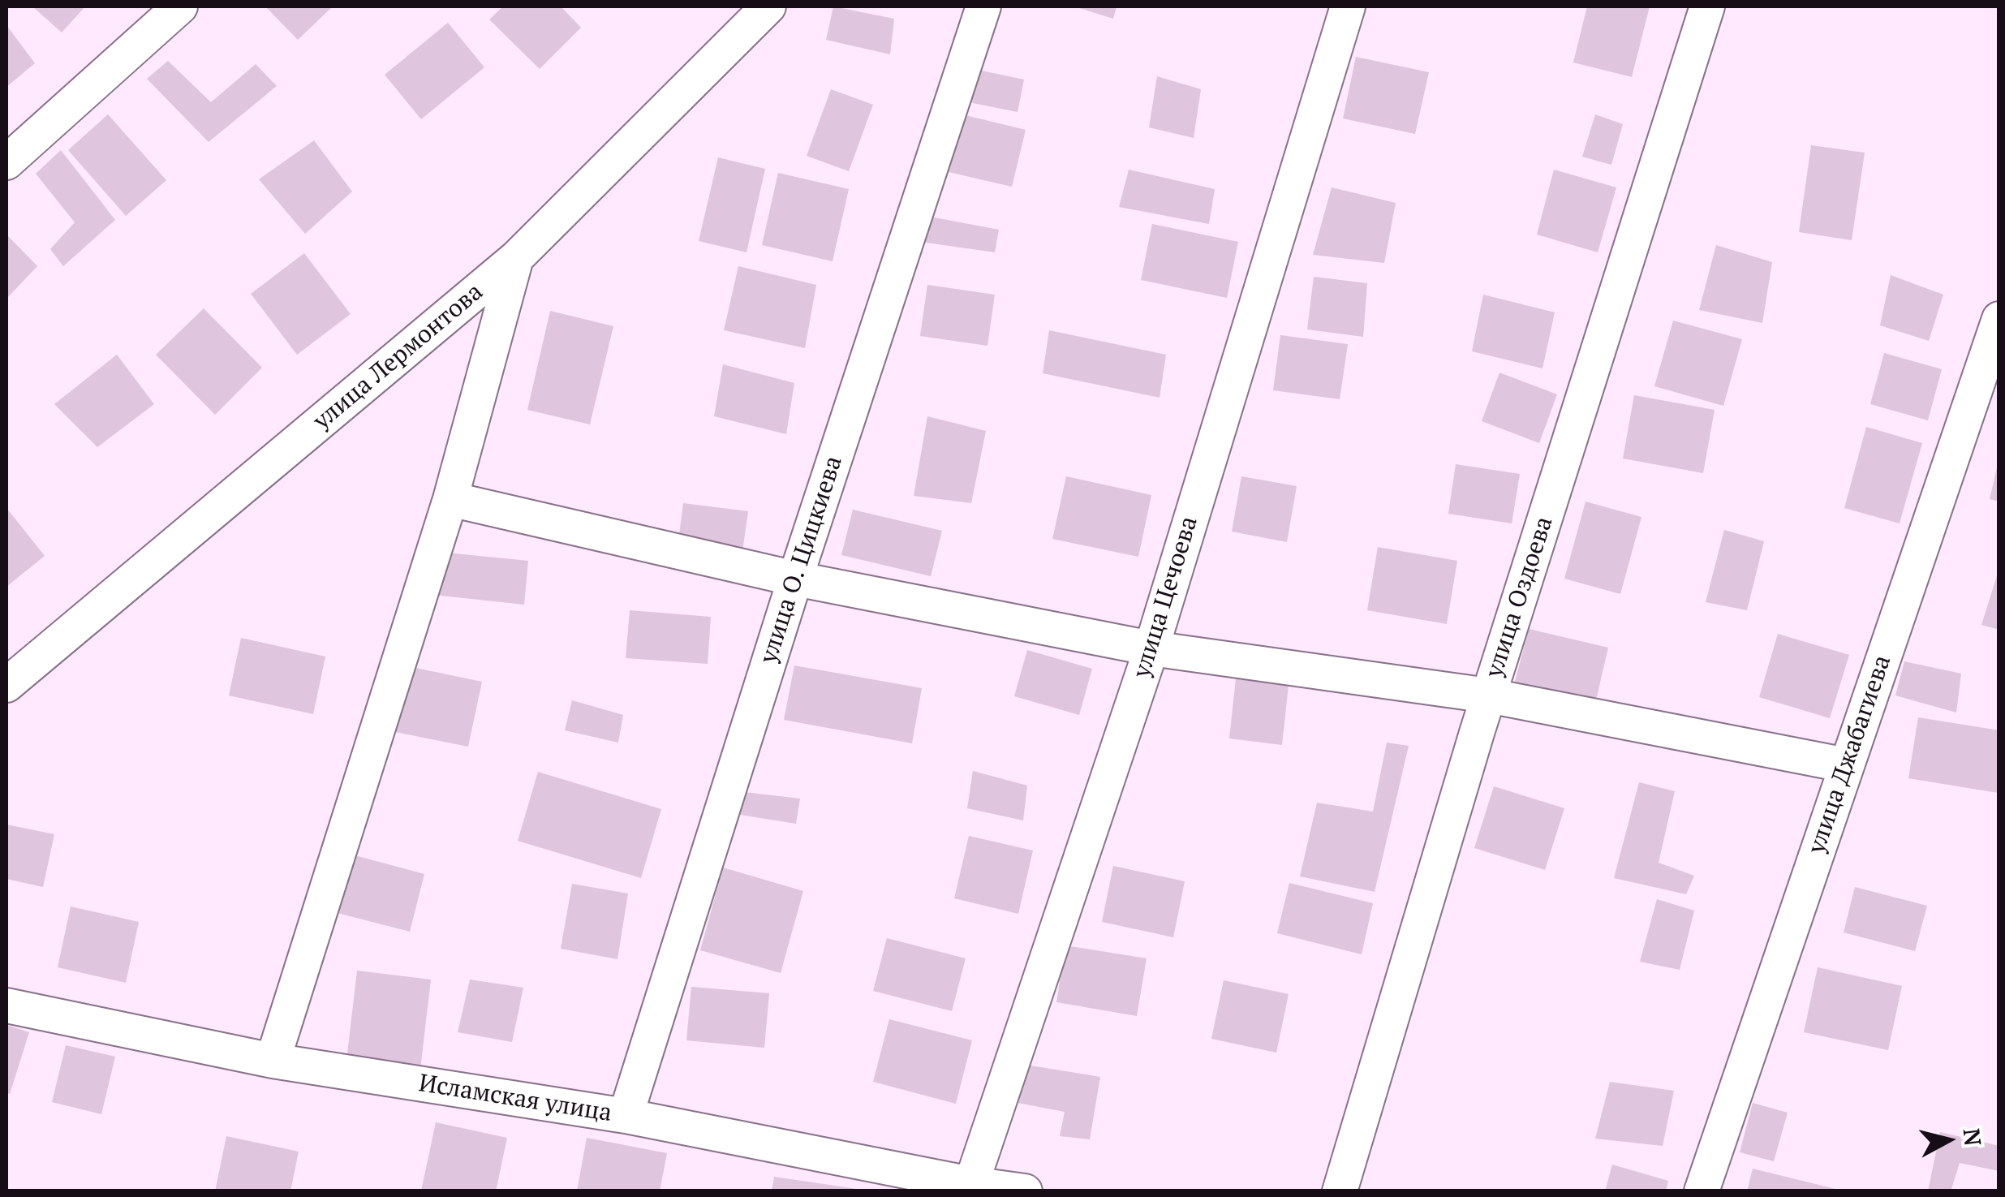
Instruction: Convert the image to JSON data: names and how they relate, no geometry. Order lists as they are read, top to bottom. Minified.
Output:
{"streets":{"street":["улица Лермонтова","улица О. Цицкиева","улица Цечоева","улица Оздоева","улица Джабагиева","Исламская улица"]},"crossings":[["улица О. Цицкиева","Исламская улица"],["улица Цечоева","Исламская улица"]],"north":"right"}
